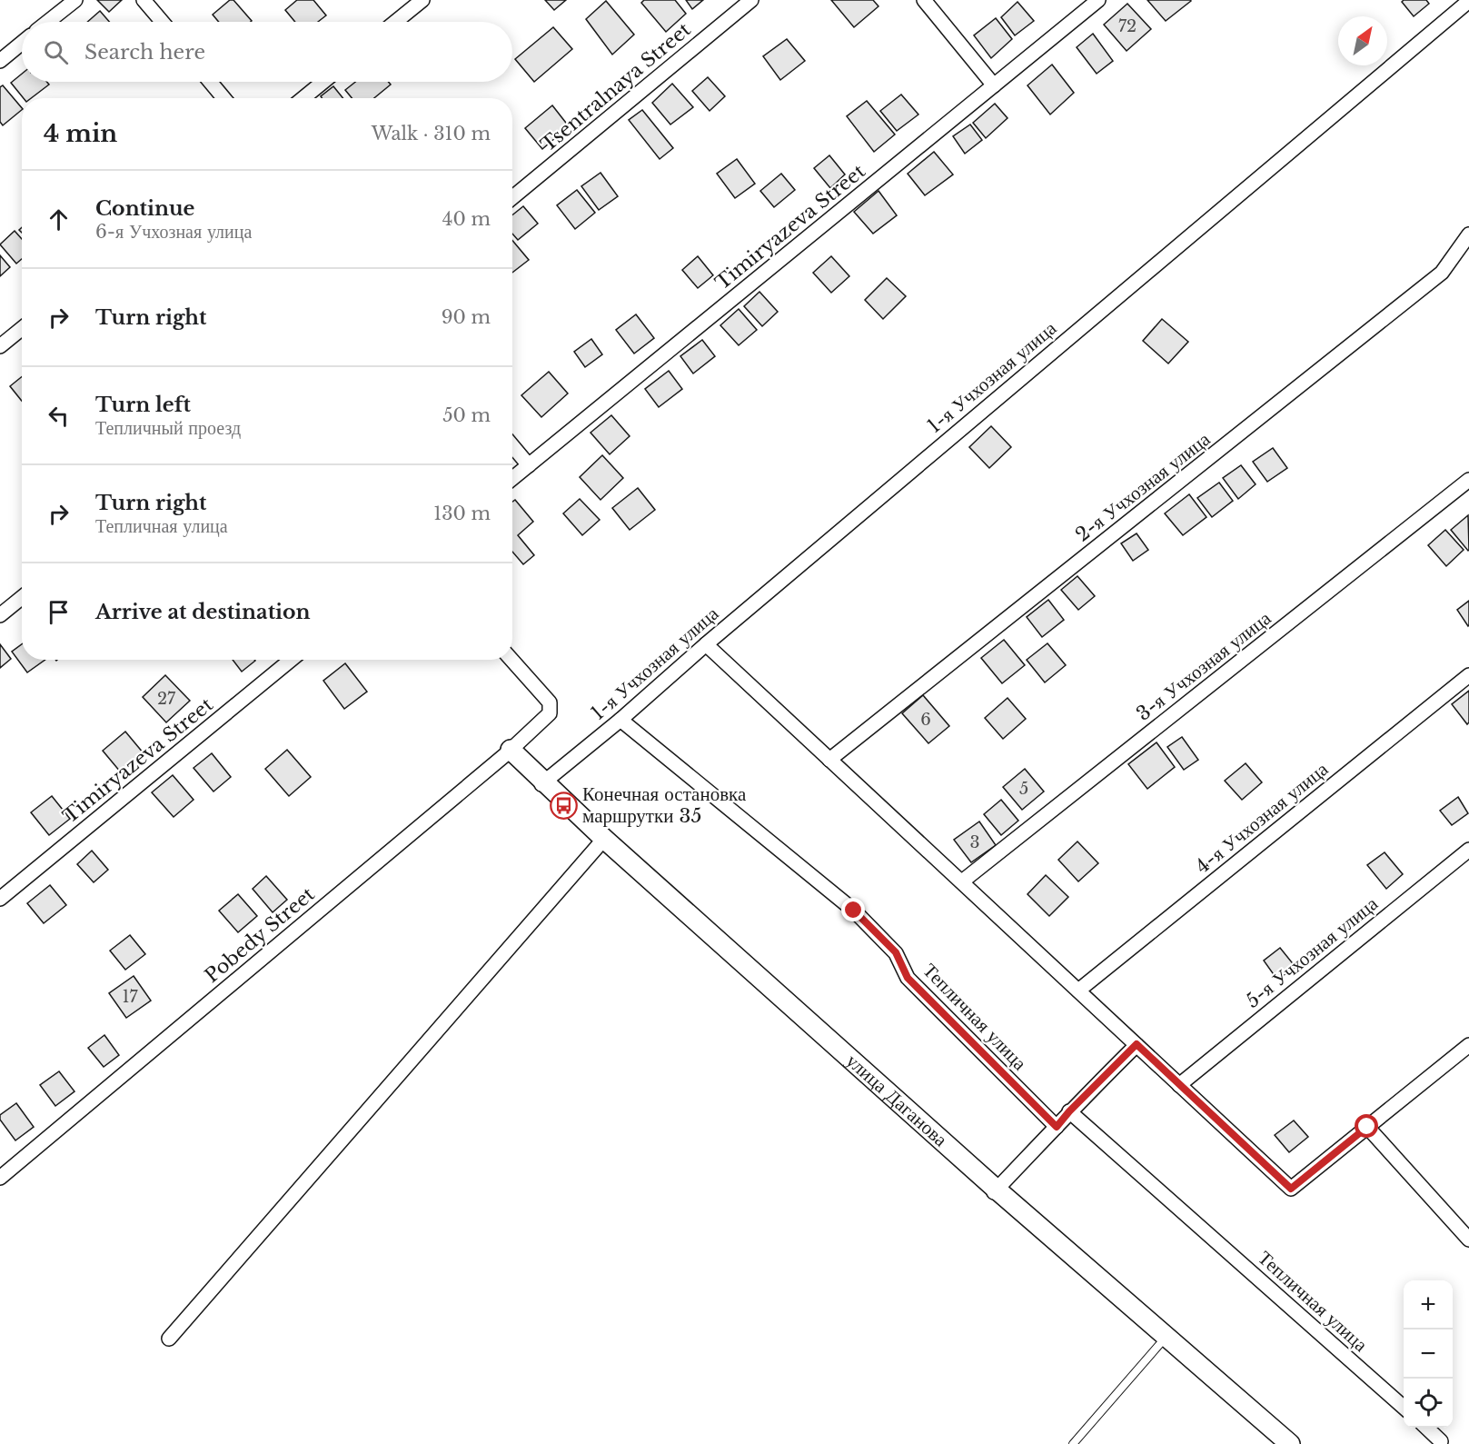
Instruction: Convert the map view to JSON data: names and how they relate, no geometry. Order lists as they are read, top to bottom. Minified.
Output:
{"streets":{"main road":["улица Даганова"],"street":["Tsentralnaya Street","Timiryazeva Street","1-я Учхозная улица","2-я Учхозная улица","3-я Учхозная улица","4-я Учхозная улица","Pobedy Street","5-я Учхозная улица","Тепличная улица"]},"crossings":[["1-я Учхозная улица","Тепличная улица"],["1-я Учхозная улица","улица Даганова"],["Pobedy Street","улица Даганова"]],"places":{"bus stop":["Конечная остановка маршрутки 35"]},"house_numbers":["72","27","6","5","3","17"],"north":"top right","page":{"search":"Search here","heading":["4 min","Walk · 310 m"],"list":[["Continue","6-я Учхозная улица","40 m"],["Turn right","90 m"],["Turn left","Тепличный проезд","50 m"],["Turn right","Тепличная улица","130 m"],"Arrive at destination"],"map_buttons":["+","−"]}}
